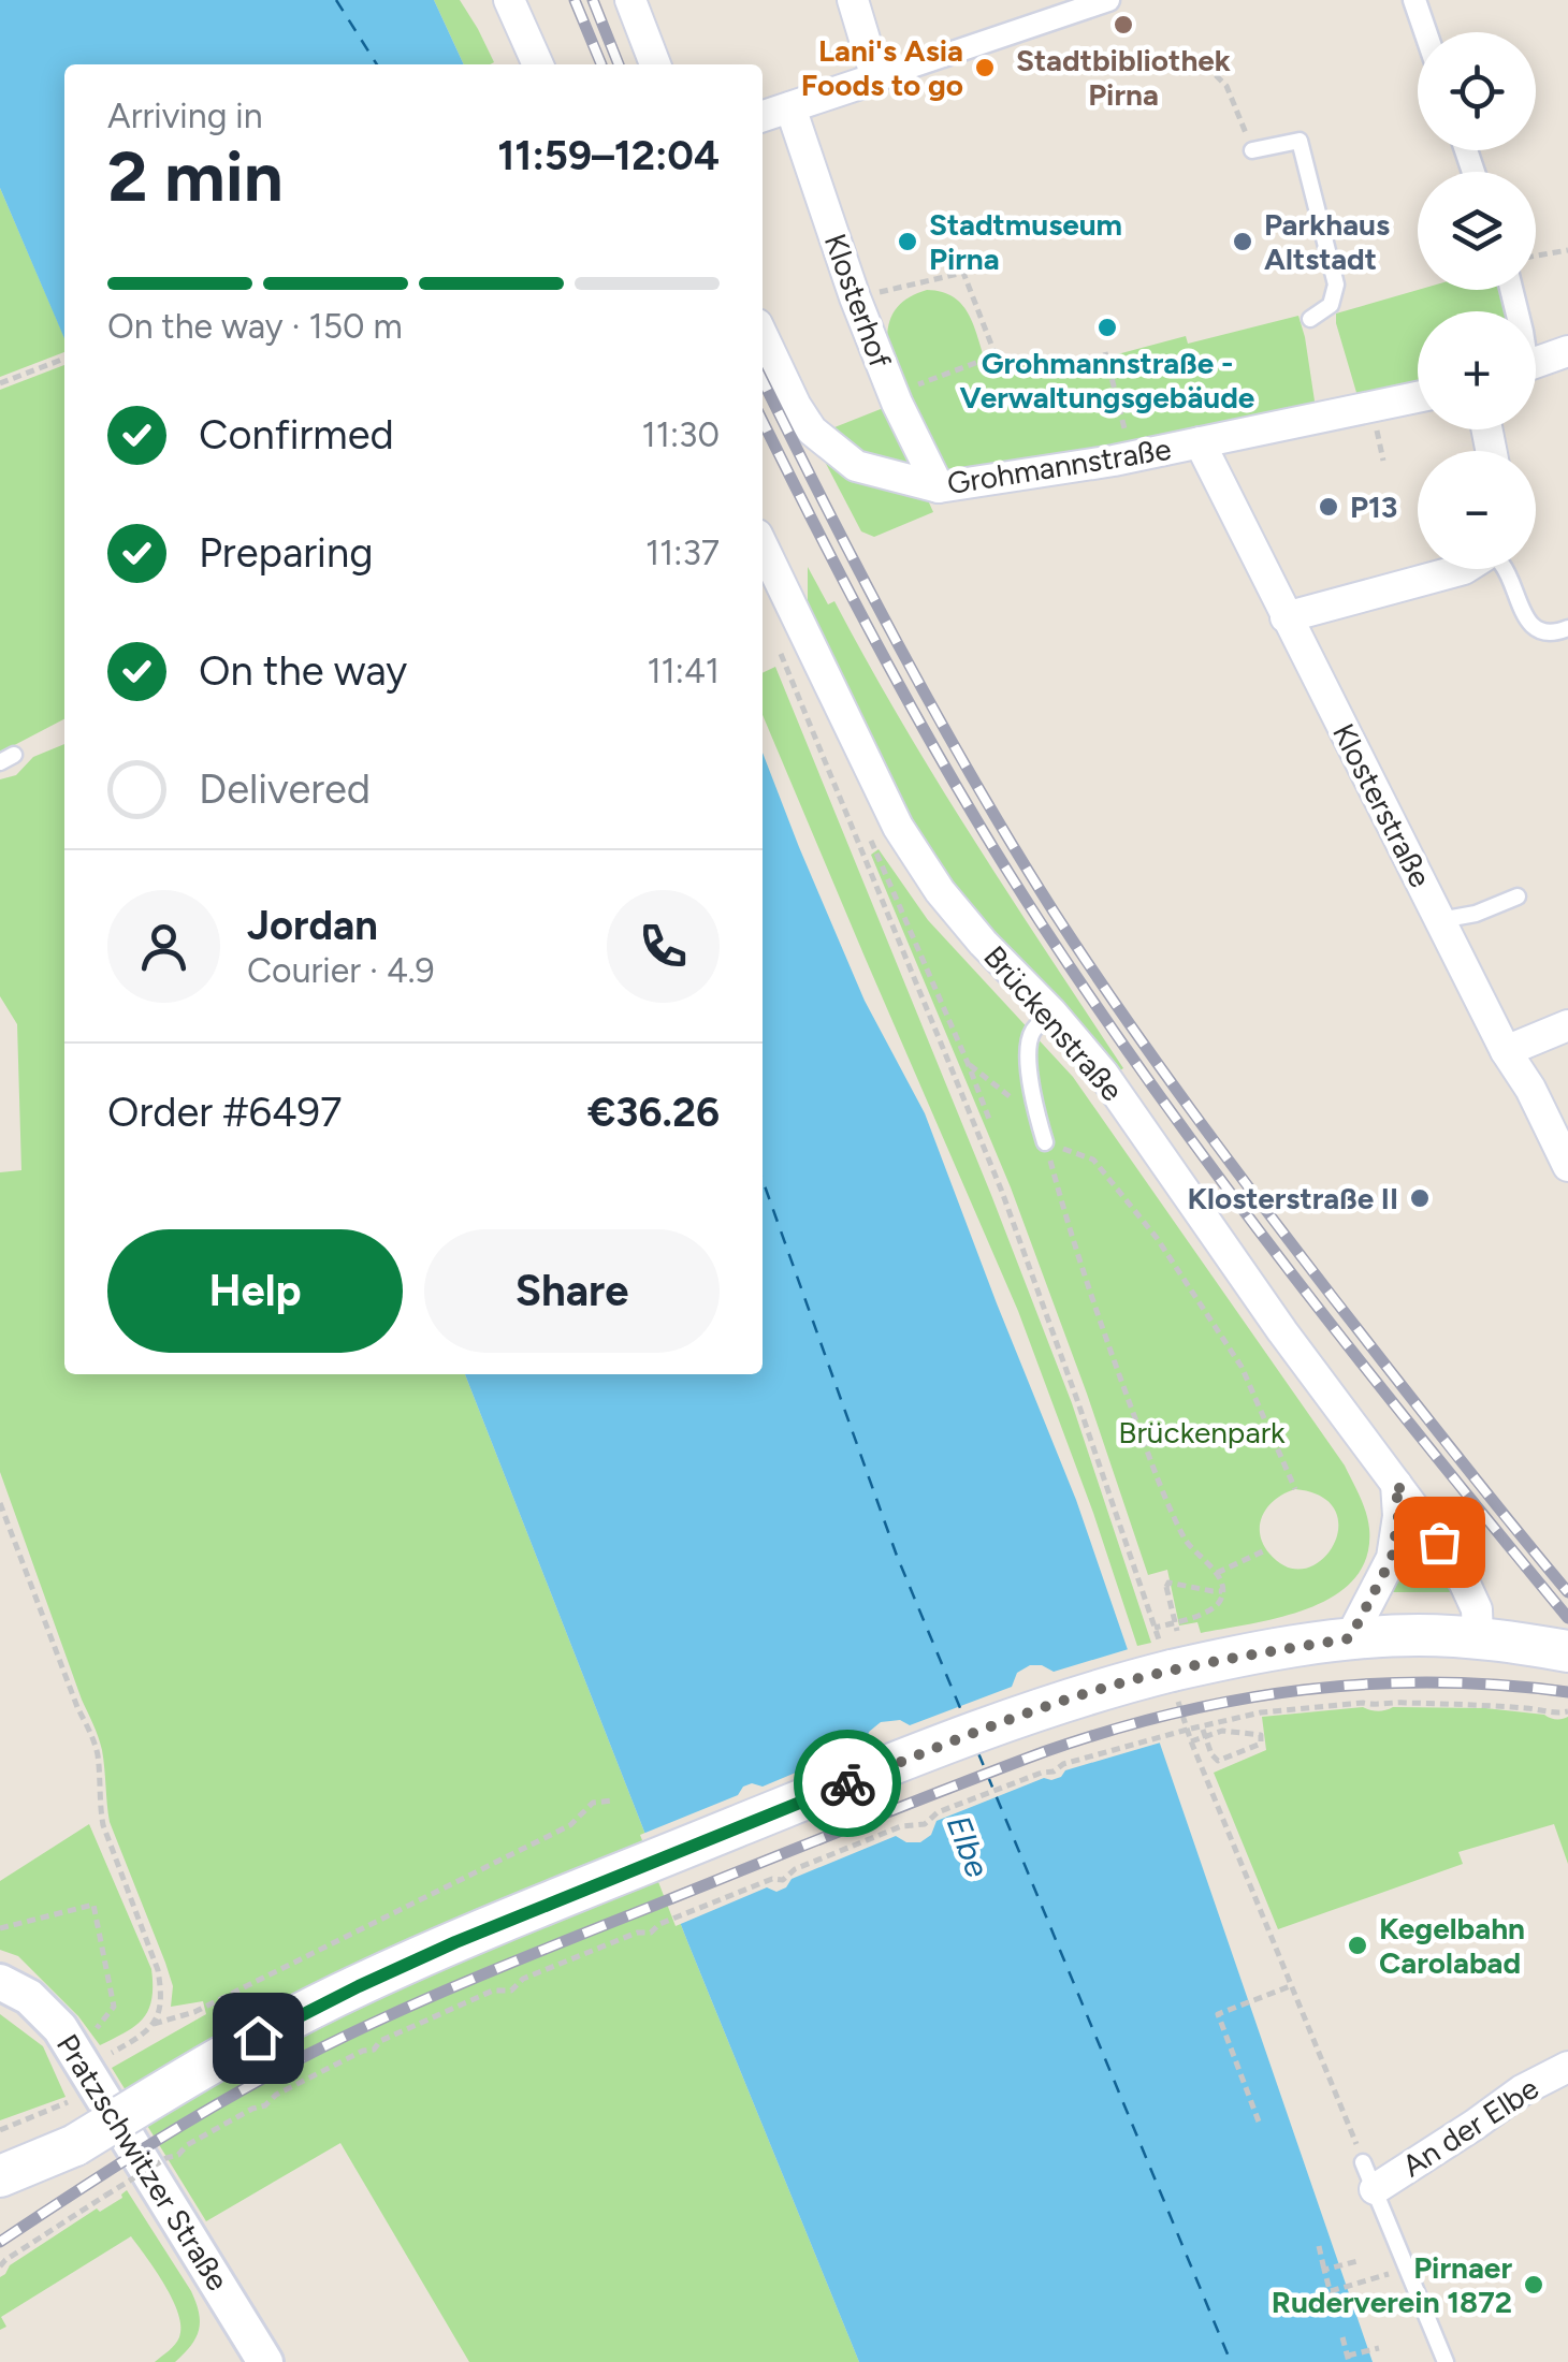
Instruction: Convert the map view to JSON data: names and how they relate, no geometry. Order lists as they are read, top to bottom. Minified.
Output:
{"streets":{"street":["Klosterhof","Grohmannstraße","Klosterstraße","Brückenstraße","An der Elbe","Pratzschwitzer Straße"]},"crossings":[["Klosterhof","Grohmannstraße"],["Grohmannstraße","Klosterstraße"]],"water":["Elbe"],"parks":["Brückenpark"],"places":["Stadtbibliothek Pirna","Lani's Asia Foods to go","Stadtmuseum Pirna","Parkhaus Altstadt","Grohmannstraße - Verwaltungsgebäude","P13","Klosterstraße II","Kegelbahn Carolabad","Pirnaer Ruderverein 1872"],"page":{"map_buttons":["+","−"],"heading":["2 min","Arriving in","11:59–12:04"],"panel":["Jordan","Courier · 4.9","Order #6497","€36.26"],"bar":"On the way · 150 m","list":[["Confirmed","11:30"],["Preparing","11:37"],["On the way","11:41"],"Delivered"],"buttons":["Help","Share"]}}
